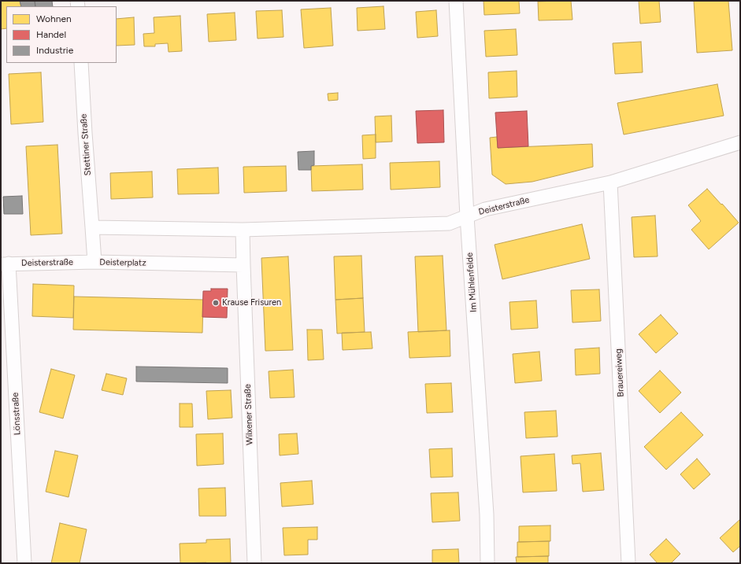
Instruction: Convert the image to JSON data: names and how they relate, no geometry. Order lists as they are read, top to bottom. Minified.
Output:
{"streets":{"street":["Stettiner Straße","Deisterstraße","Deisterplatz","Im Mühlenfelde","Brauereiweg","Lönsstraße","Wilxener Straße"]},"crossings":[["Stettiner Straße","Deisterplatz"],["Deisterstraße","Deisterplatz"],["Deisterstraße","Im Mühlenfelde"],["Deisterstraße","Brauereiweg"],["Deisterstraße","Lönsstraße"],["Deisterplatz","Wilxener Straße"]],"places":["Krause Frisuren"],"legend":["Wohnen","Handel","Industrie"]}
